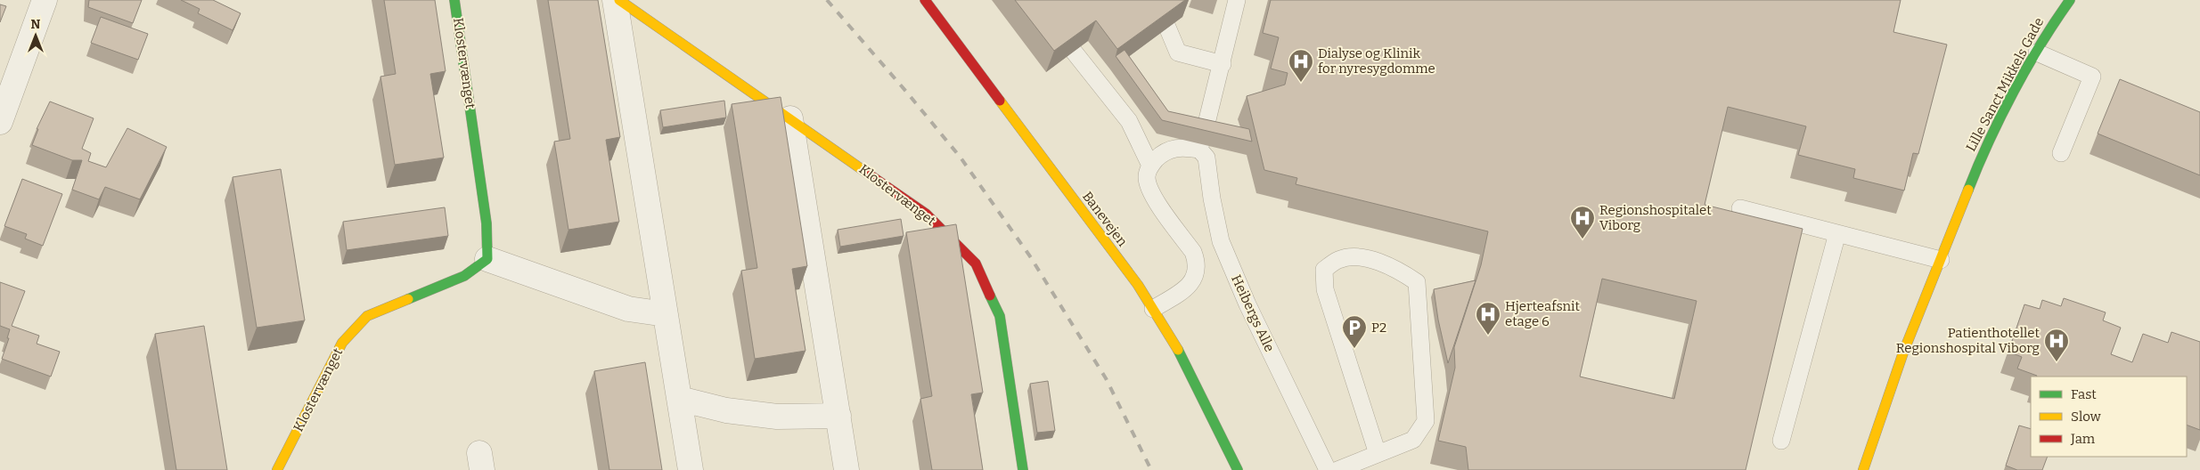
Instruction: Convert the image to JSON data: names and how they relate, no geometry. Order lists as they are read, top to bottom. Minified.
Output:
{"streets":{"street":["Klostervænget","Lille Sanct Mikkels Gade","Banevejen"],"lane":["Heibergs Alle"]},"places":{"hospital":["Dialyse og Klinik for nyresygdomme","Regionshospitalet Viborg","Hjerteafsnit etage 6","Patienthotellet Regionshospital Viborg"],"parking":["P2"]},"legend":["Fast","Slow","Jam"],"north":"top"}
